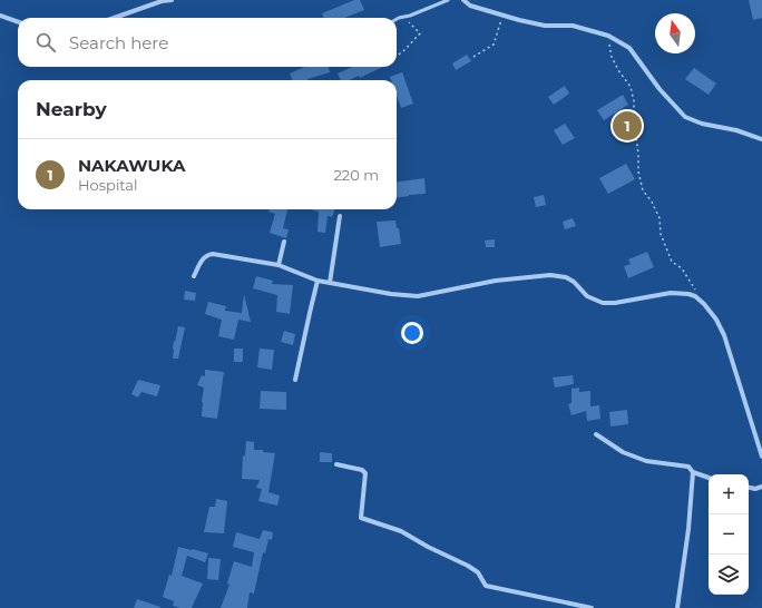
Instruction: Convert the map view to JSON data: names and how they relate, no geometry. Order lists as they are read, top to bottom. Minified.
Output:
{"north":"top","page":{"search":"Search here","heading":"Nearby","pins":"1","list":[{"mark":"1","name":"NAKAWUKA","note":"Hospital","value":"220 m"}],"map_buttons":["+","−"]}}
